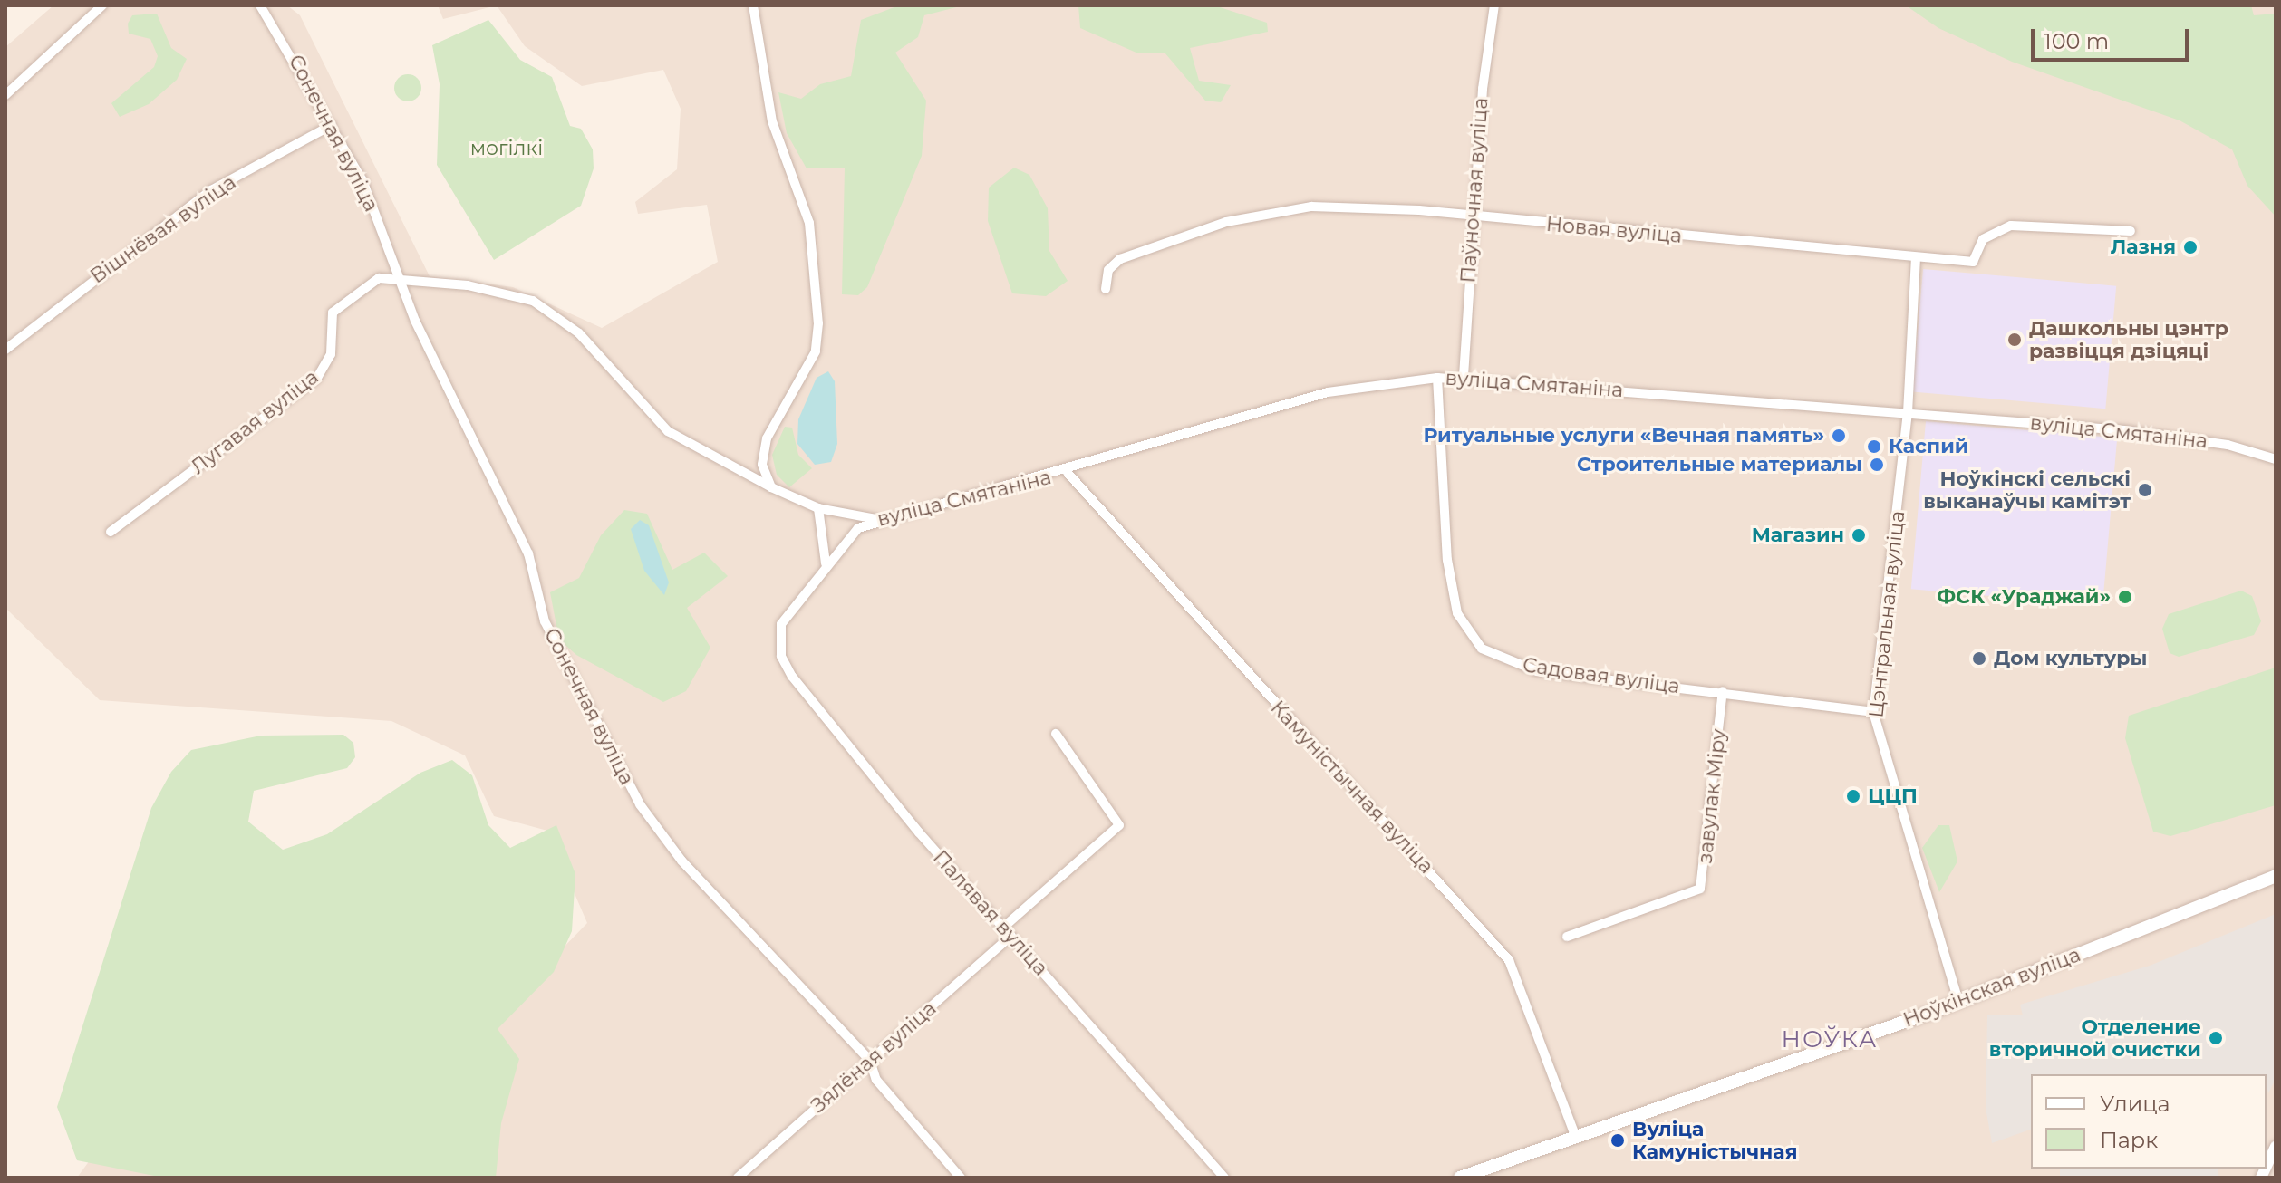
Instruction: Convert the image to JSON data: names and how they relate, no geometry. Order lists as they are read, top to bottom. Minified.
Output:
{"streets":{"main road":["Ноўкінская вуліца"],"street":["Сонечная вуліца","Паўночная вуліца","Вішнёвая вуліца","Новая вуліца","вуліца Смятаніна","Лугавая вуліца","Цэнтральная вуліца","Садовая вуліца","Камуністычная вуліца","завулак Міру","Палявая вуліца","Зялёная вуліца"]},"crossings":[["Сонечная вуліца","Вішнёвая вуліца"],["Сонечная вуліца","Лугавая вуліца"],["Сонечная вуліца","Зялёная вуліца"],["Паўночная вуліца","Новая вуліца"],["Паўночная вуліца","вуліца Смятаніна"],["Новая вуліца","Цэнтральная вуліца"],["вуліца Смятаніна","Цэнтральная вуліца"],["вуліца Смятаніна","Садовая вуліца"],["вуліца Смятаніна","Камуністычная вуліца"],["вуліца Смятаніна","Палявая вуліца"],["Цэнтральная вуліца","Садовая вуліца"],["Цэнтральная вуліца","Ноўкінская вуліца"],["Садовая вуліца","завулак Міру"],["Камуністычная вуліца","Ноўкінская вуліца"],["Палявая вуліца","Зялёная вуліца"]],"districts":["НОЎКА"],"parks":["могілкі"],"places":["Лазня","Дашкольны цэнтр развіцця дзіцяці","Ритуальные услуги «Вечная память»","Каспий","Строительные материалы","Ноўкінскі сельскі выканаўчы камітэт","Магазин","ФСК «Ураджай»","Дом культуры","ЦЦП","Отделение вторичной очистки","Вуліца Камуністычная"],"legend":["Улица","Парк"],"scale_bar":"100 m"}
